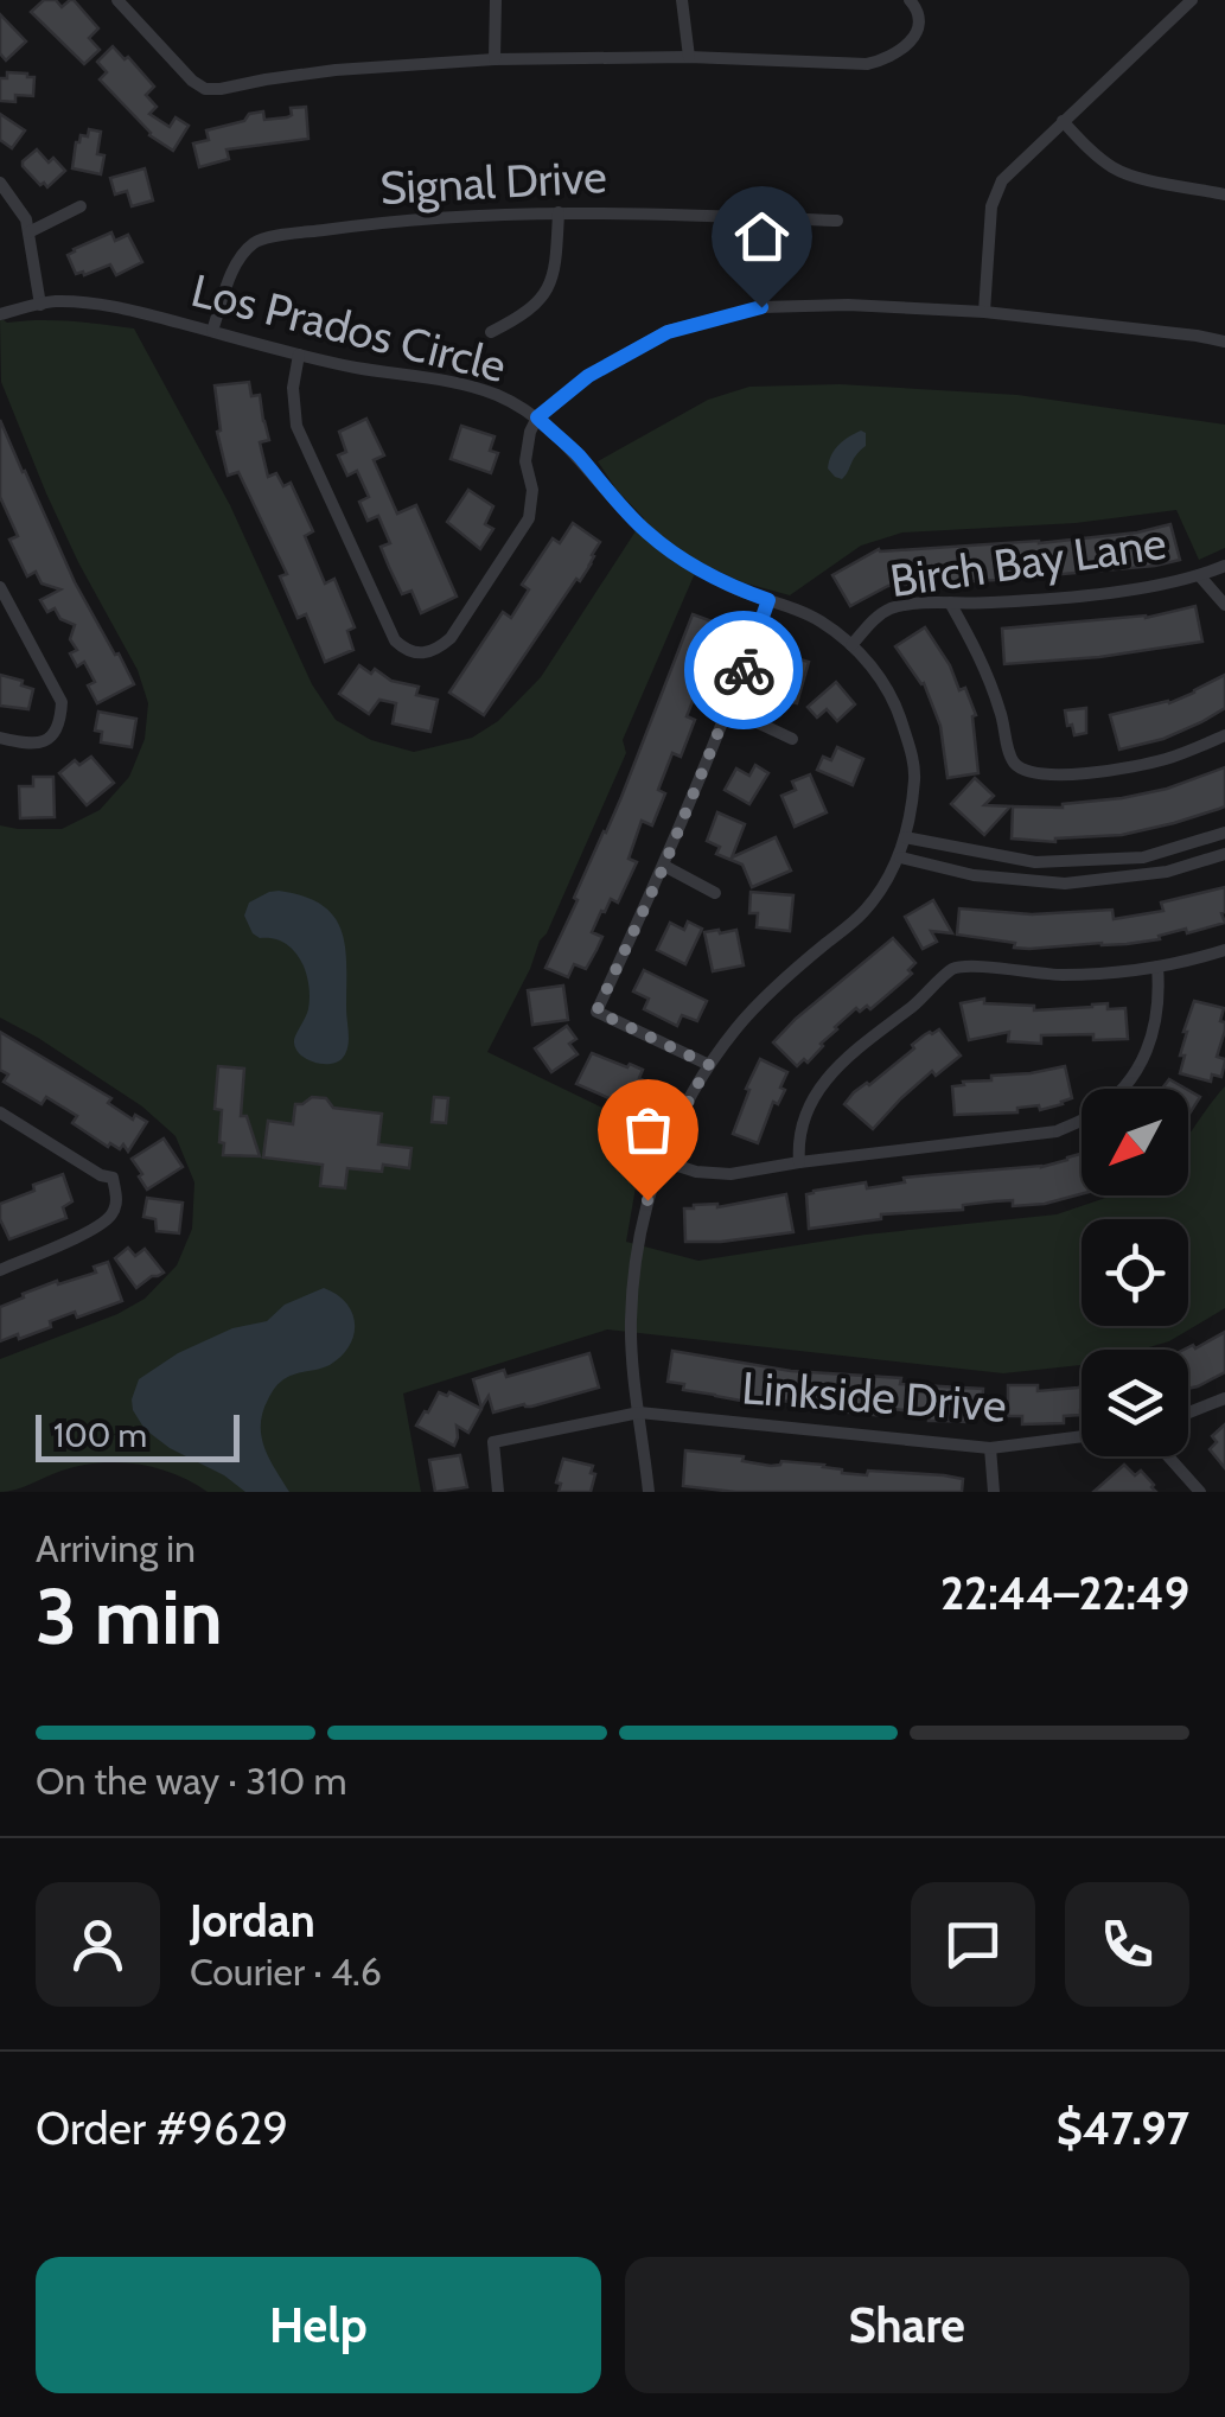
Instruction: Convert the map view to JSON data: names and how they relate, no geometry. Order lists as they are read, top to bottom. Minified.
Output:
{"streets":{"street":["Signal Drive","Los Prados Circle","Birch Bay Lane","Linkside Drive"]},"crossings":[["Signal Drive","Los Prados Circle"],["Los Prados Circle","Birch Bay Lane"],["Los Prados Circle","Linkside Drive"]],"scale_bar":"100 m","north":"bottom left","page":{"scale":"100 m","heading":["3 min","Arriving in","22:44–22:49"],"panel":["Jordan","Courier · 4.6","Order #9629","$47.97"],"bar":"On the way · 310 m","buttons":["Help","Share"]}}
